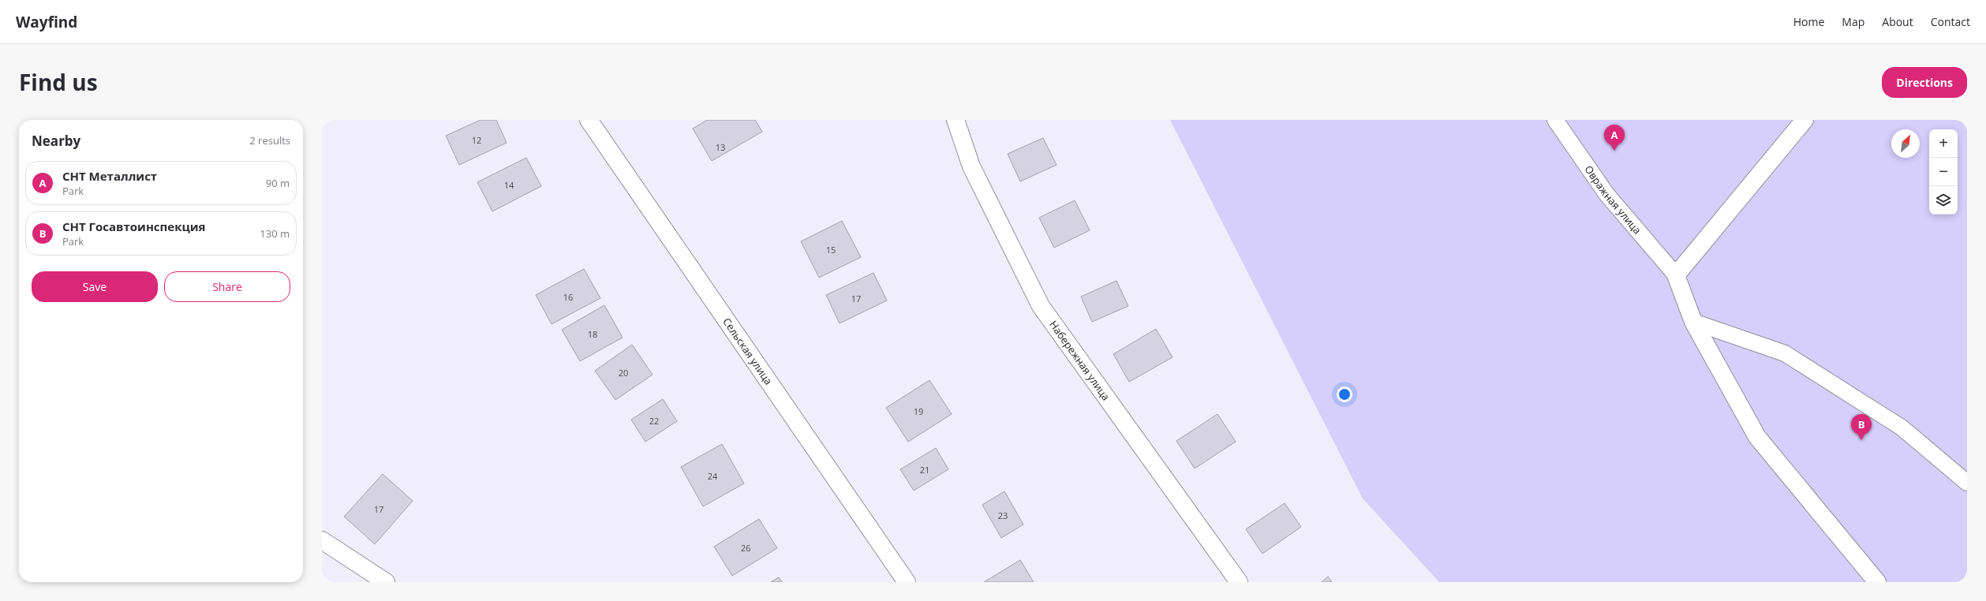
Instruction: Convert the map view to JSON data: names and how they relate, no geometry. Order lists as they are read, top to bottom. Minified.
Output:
{"streets":{"street":["Сельская улица","Набережная улица"],"lane":["Овражная улица"]},"house_numbers":["12","13","14","15","16","17","18","20","19","22","21","24","17","23","26"],"north":"top right","page":{"header":"Wayfind","nav":["Home","Map","About","Contact"],"title":"Find us","buttons":["Directions",["Save","Share"]],"heading":["Nearby","2 results"],"pins":["A","B"],"map_buttons":["+","−"],"list":[{"mark":"A","name":"СНТ Металлист","note":"Park","value":"90 m"},{"mark":"B","name":"СНТ Госавтоинспекция","note":"Park","value":"130 m"}]}}
